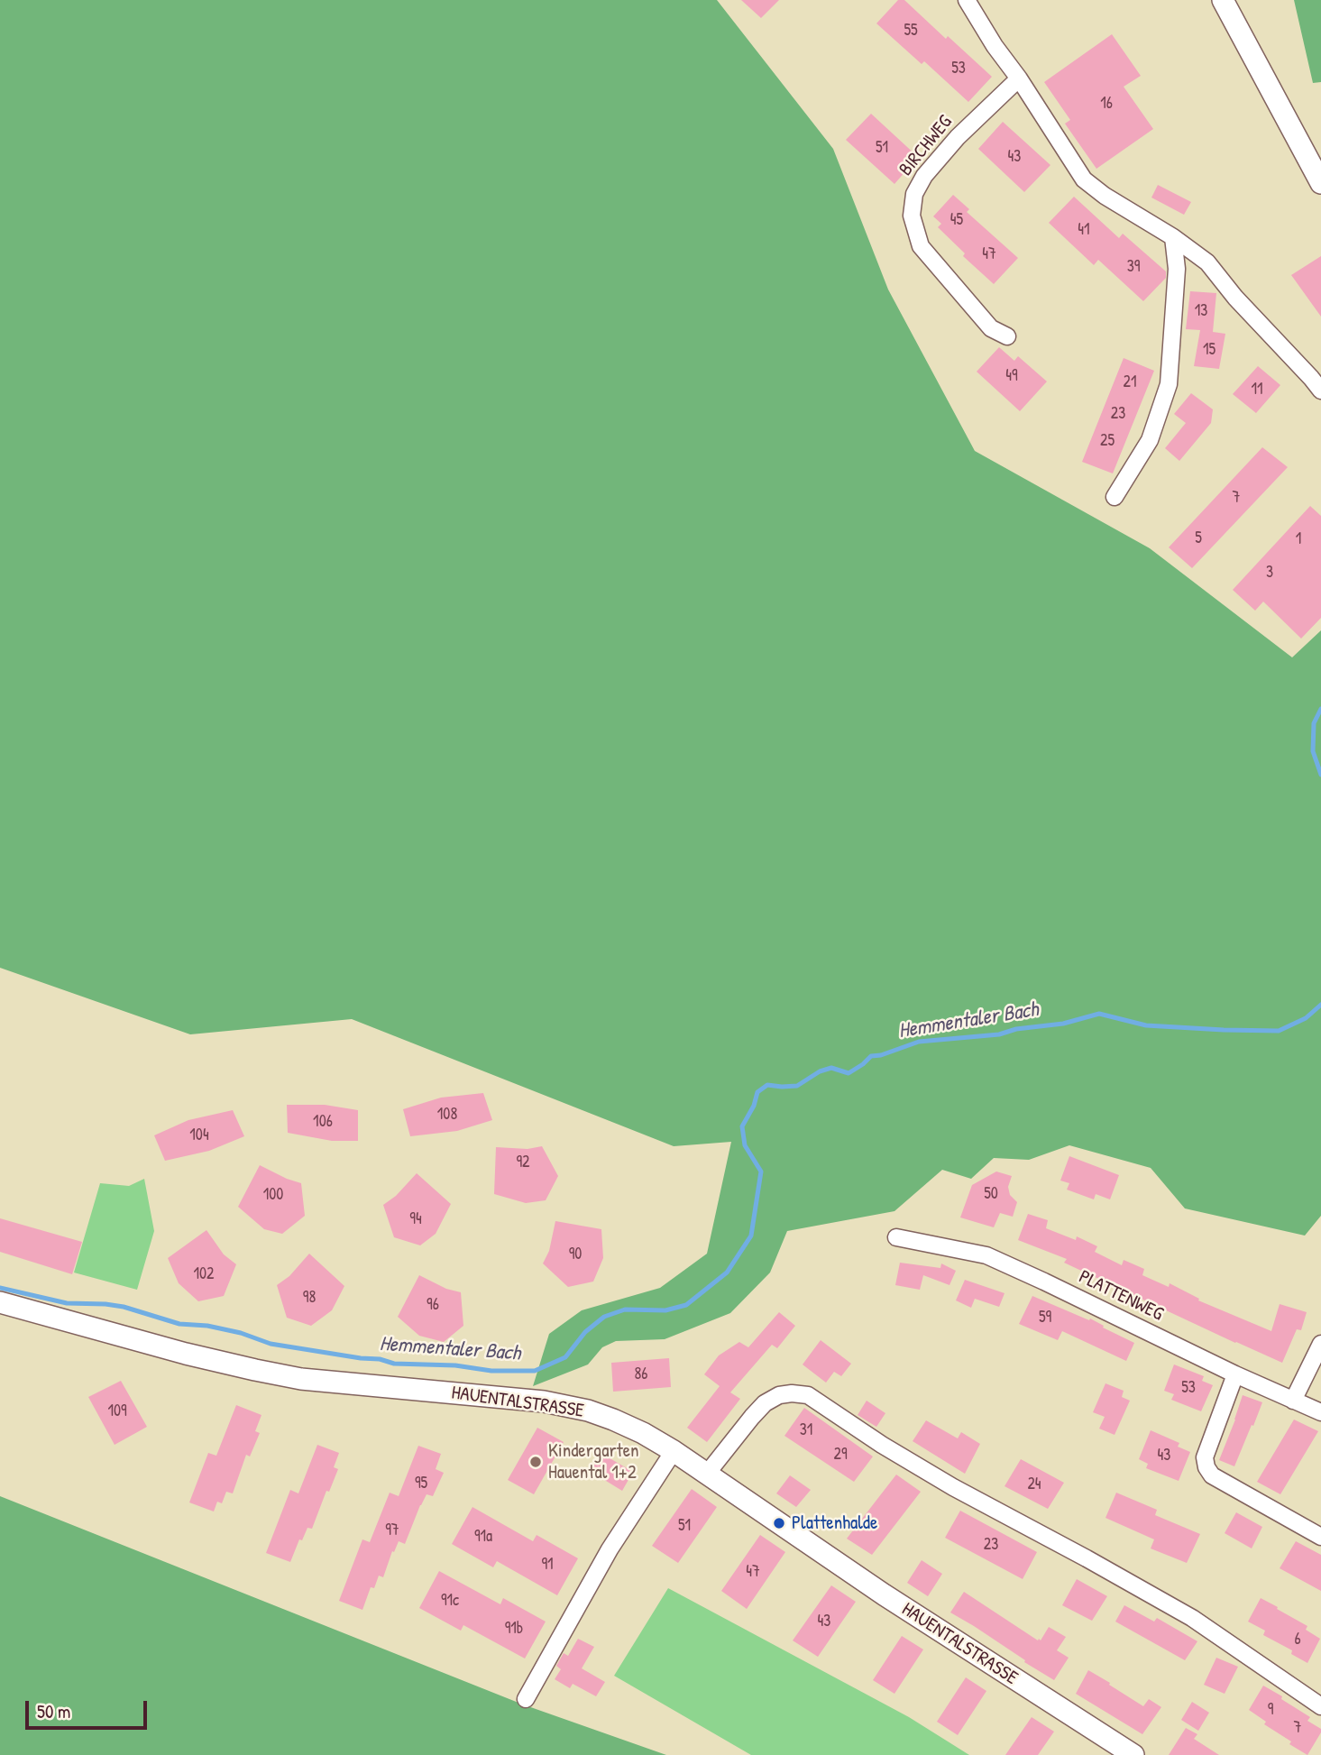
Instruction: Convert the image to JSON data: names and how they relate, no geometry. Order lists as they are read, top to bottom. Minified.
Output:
{"streets":{"street":["BIRCHWEG","PLATTENWEG","HAUENTALSTRASSE"]},"water":["Hemmentaler Bach"],"places":["Kindergarten Hauental 1+2","Plattenhalde"],"house_numbers":["55","53","16","51","43","45","41","47","39","13","15","49","21","11","23","25","7","5","1","3","108","106","104","92","50","100","94","90","102","98","96","59","86","53","109","31","29","43","95","24","51","97","91a","23","91","47","91c","43","91b","6","9","7"],"scale_bar":"50 m"}
